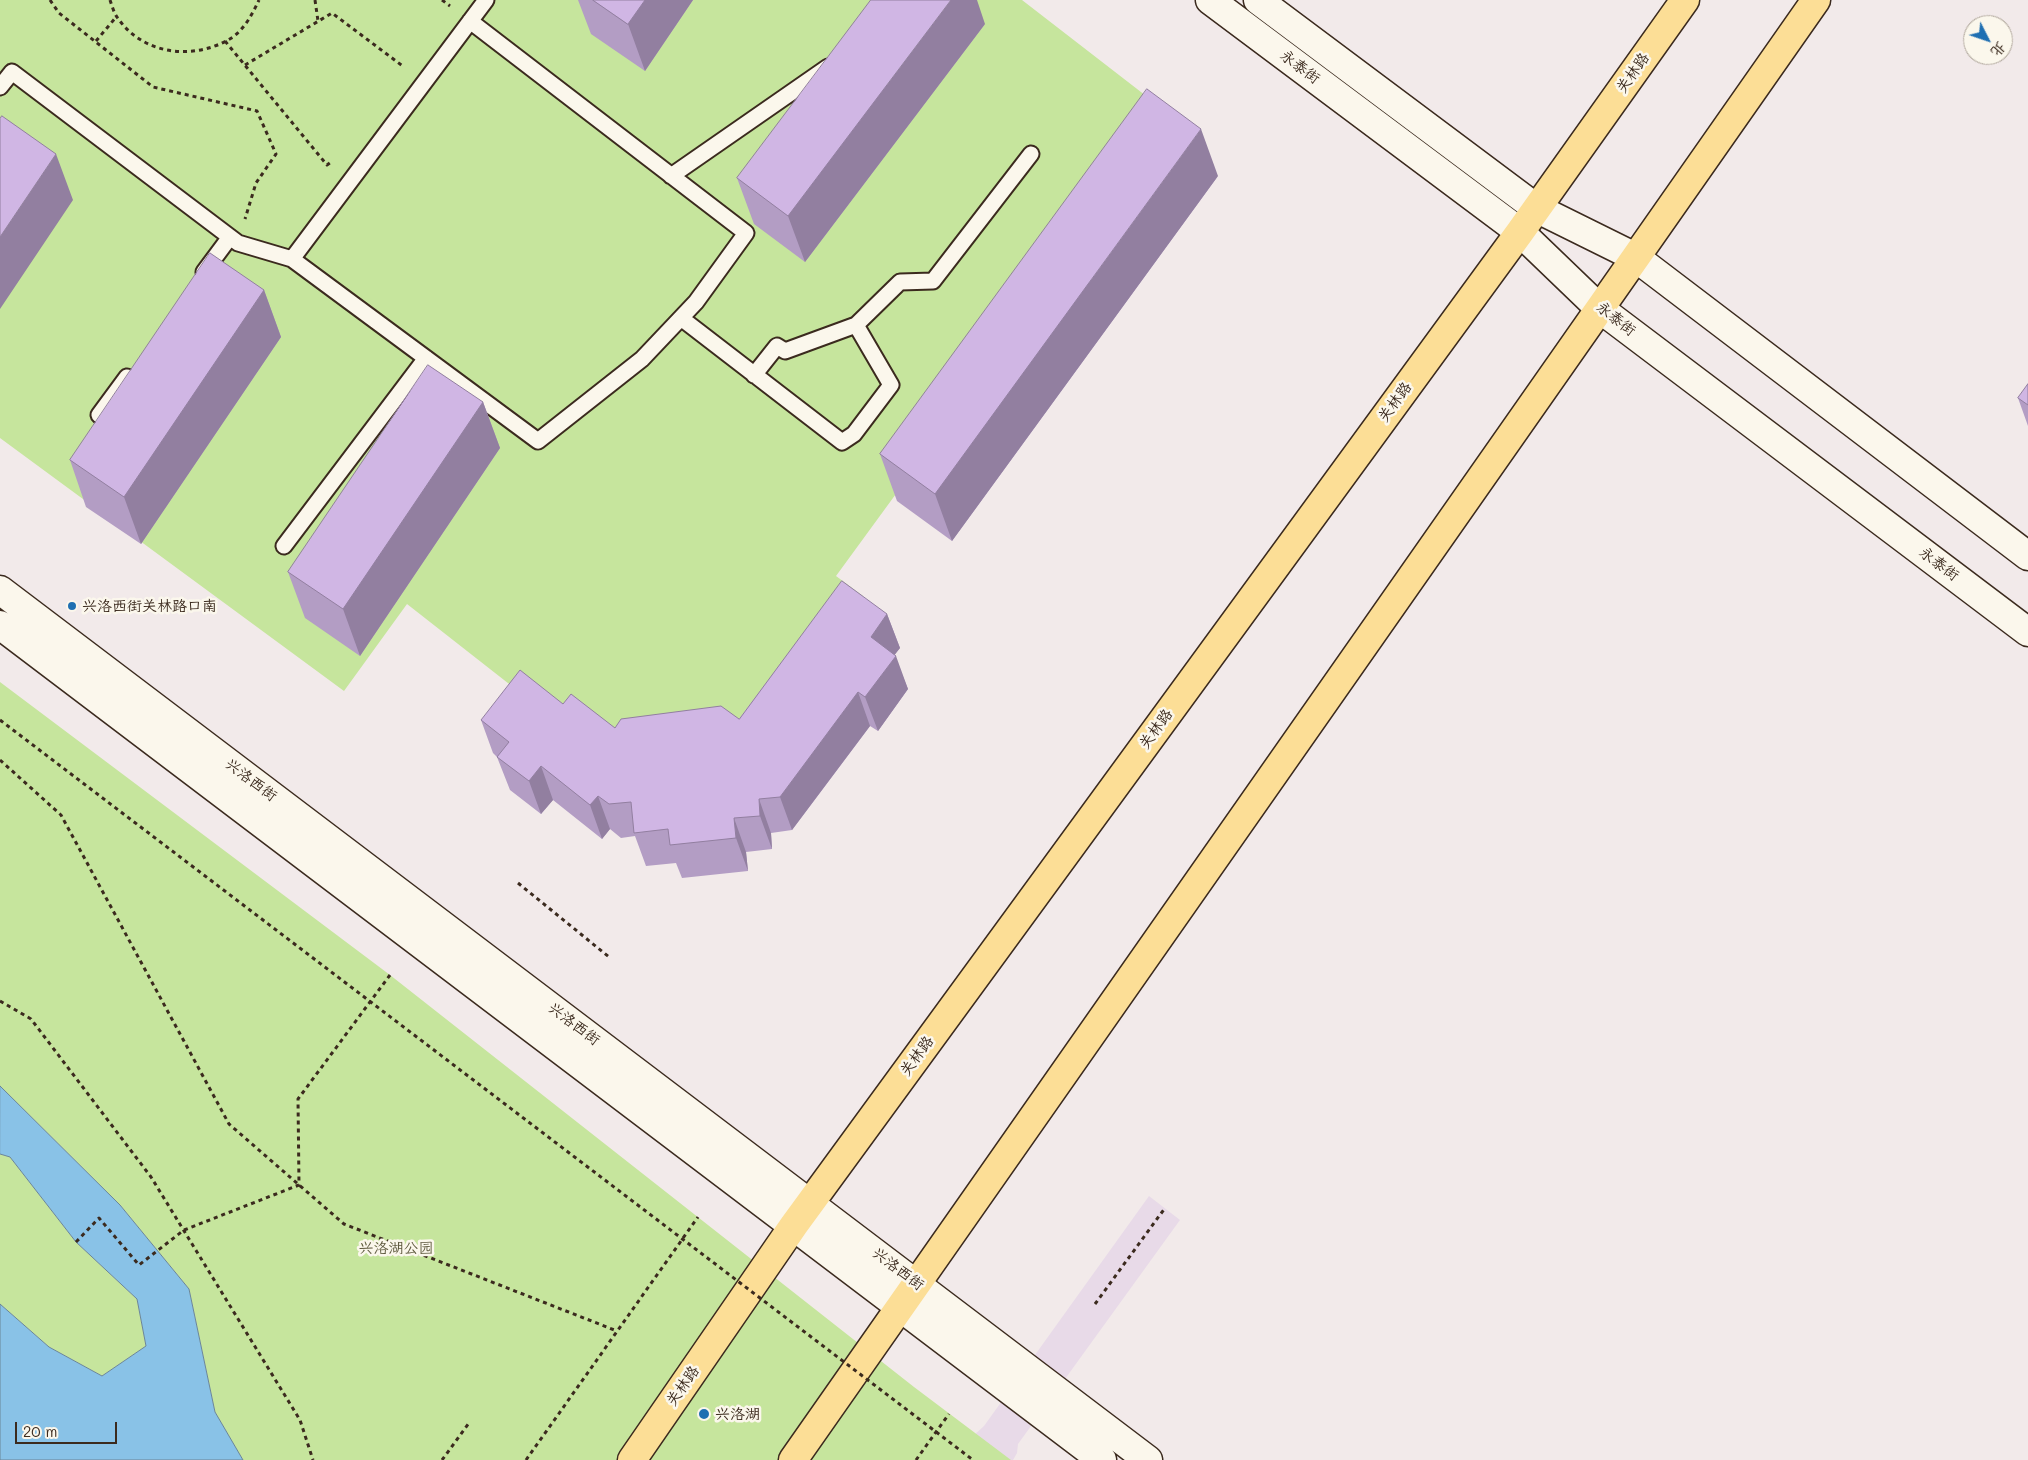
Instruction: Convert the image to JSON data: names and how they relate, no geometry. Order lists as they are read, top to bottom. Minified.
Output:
{"streets":{"main road":["关林路"],"street":["永泰街","兴洛西街"]},"crossings":[["永泰街","关林路"],["关林路","兴洛西街"]],"parks":["兴洛湖公园"],"places":["兴洛西街关林路口南","兴洛湖"],"scale_bar":"20 m","north":"bottom right"}
